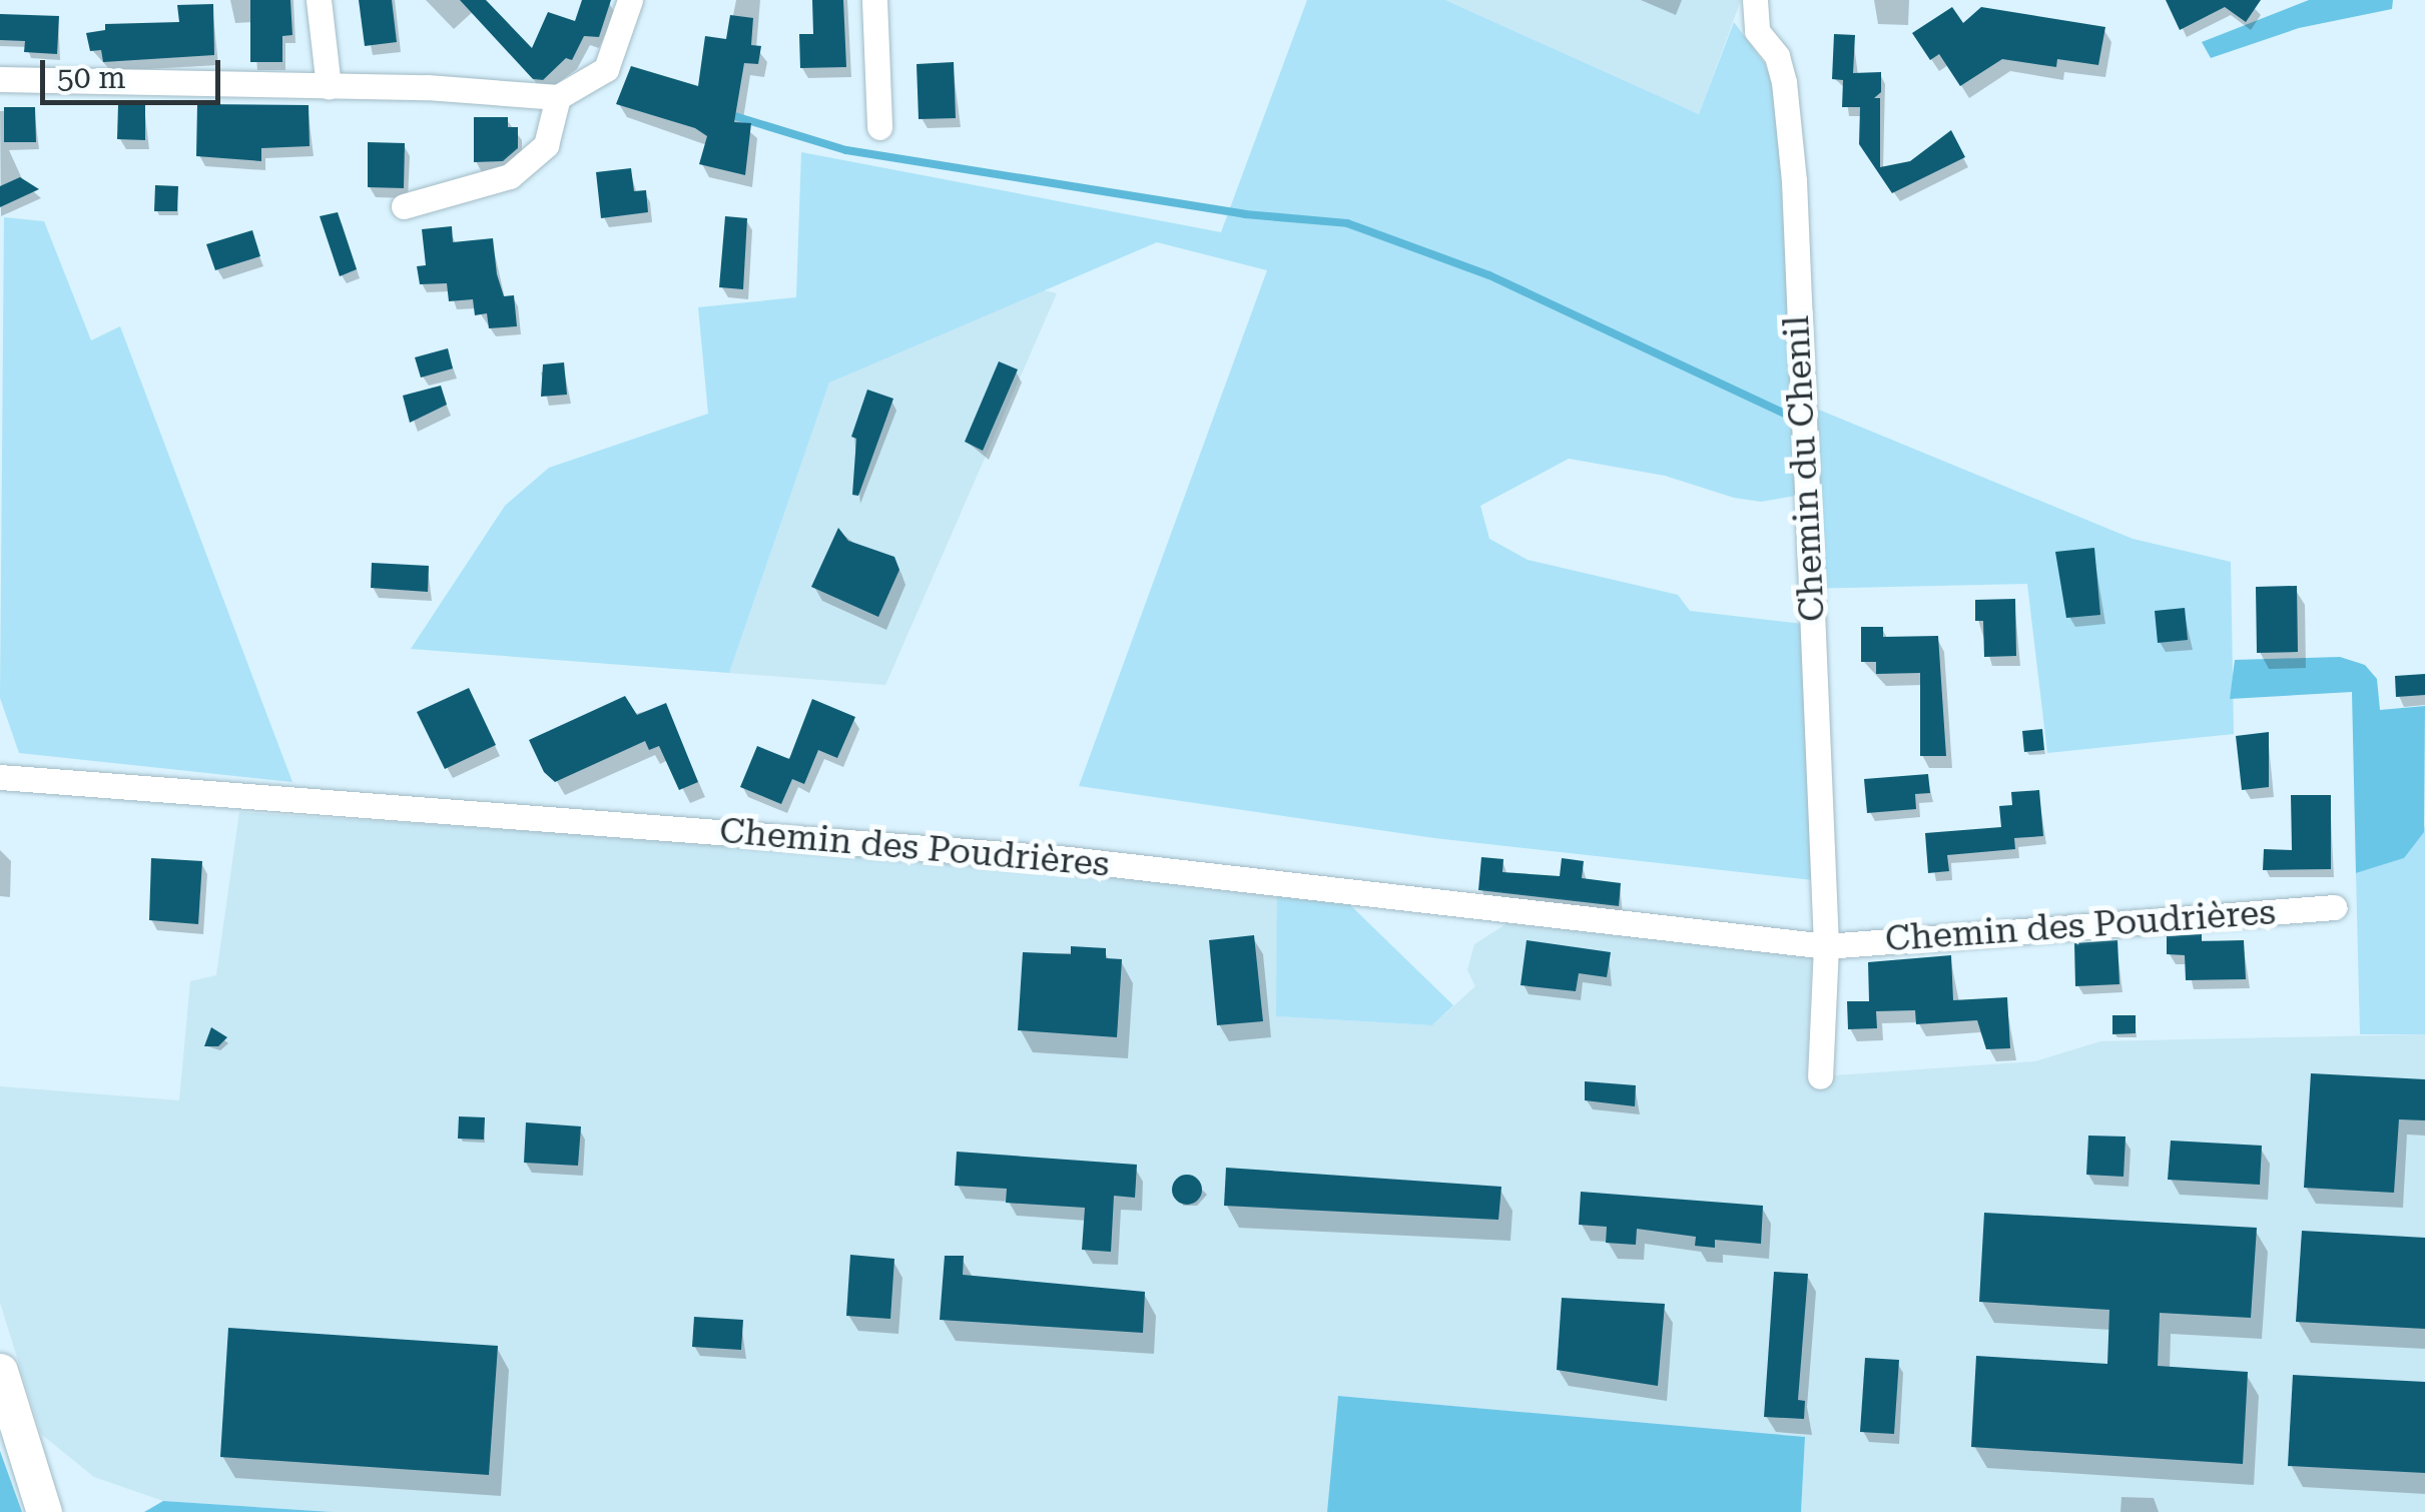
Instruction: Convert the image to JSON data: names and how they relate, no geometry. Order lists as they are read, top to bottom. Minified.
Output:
{"streets":{"street":["Chemin du Chenil","Chemin des Poudrières"]},"crossings":[["Chemin du Chenil","Chemin des Poudrières"]],"scale_bar":"50 m"}
